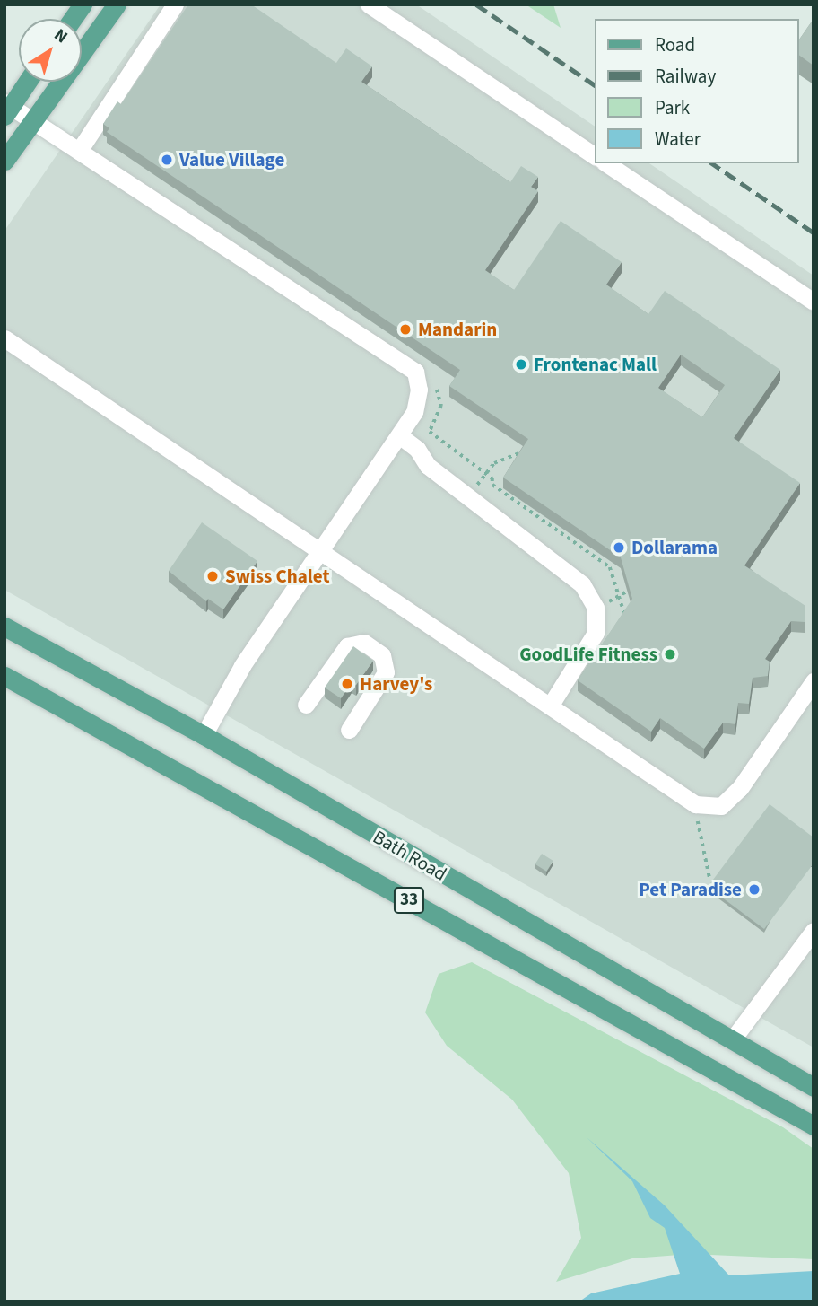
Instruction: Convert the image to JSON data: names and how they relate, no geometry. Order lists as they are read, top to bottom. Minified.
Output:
{"streets":{"main road":["Bath Road","33"]},"places":["Value Village","Mandarin","Frontenac Mall","Dollarama","Swiss Chalet","GoodLife Fitness","Harvey's","Pet Paradise"],"legend":["Road","Railway","Park","Water"],"north":"top right"}
